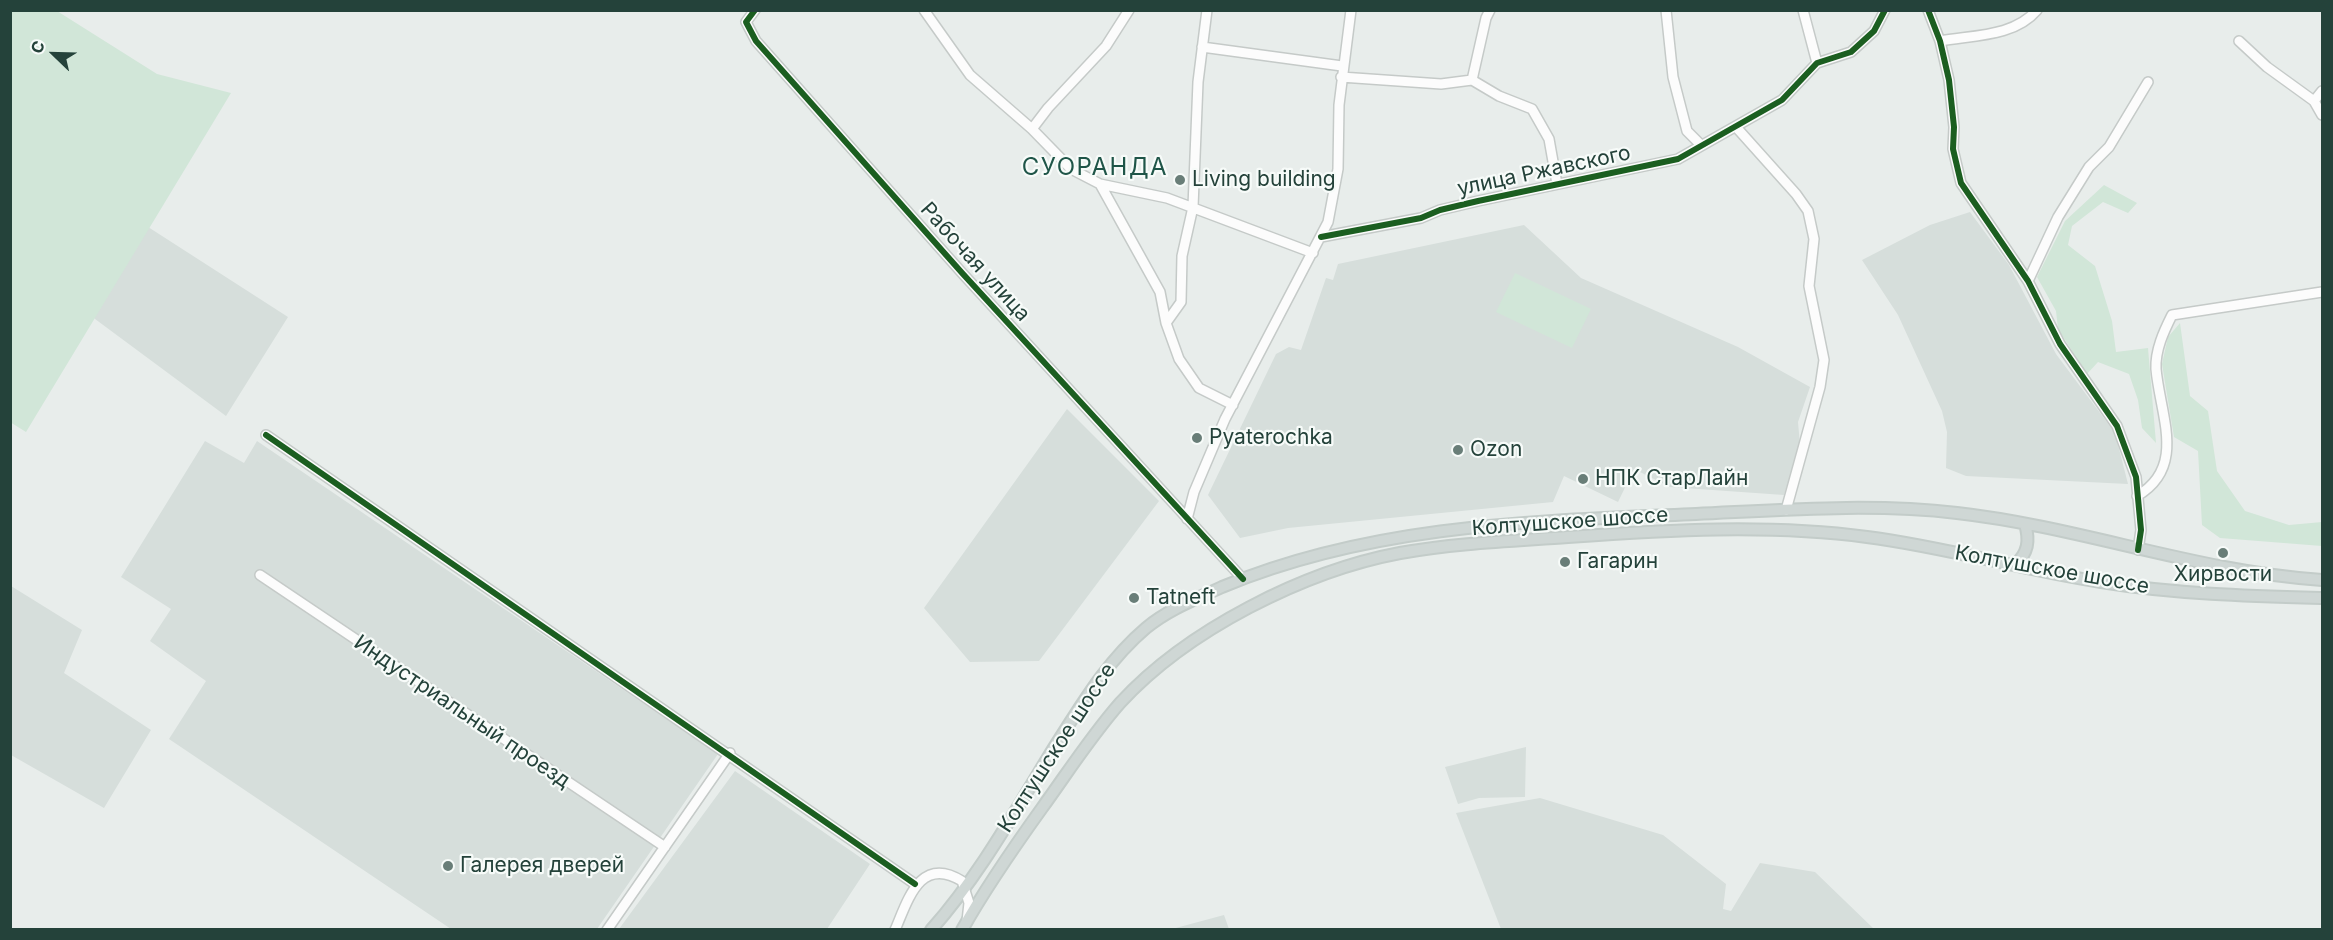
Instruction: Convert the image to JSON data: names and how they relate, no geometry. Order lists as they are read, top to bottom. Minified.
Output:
{"streets":{"main road":["Колтушское шоссе"],"street":["улица Ржавского","Рабочая улица","Индустриальный проезд"]},"crossings":[["Рабочая улица","Колтушское шоссе"]],"districts":["СУОРАНДА"],"places":["Living building","Pyaterochka","Ozon","НПК СтарЛайн","Хирвости","Гагарин","Tatneft","Галерея дверей"],"north":"top left"}
